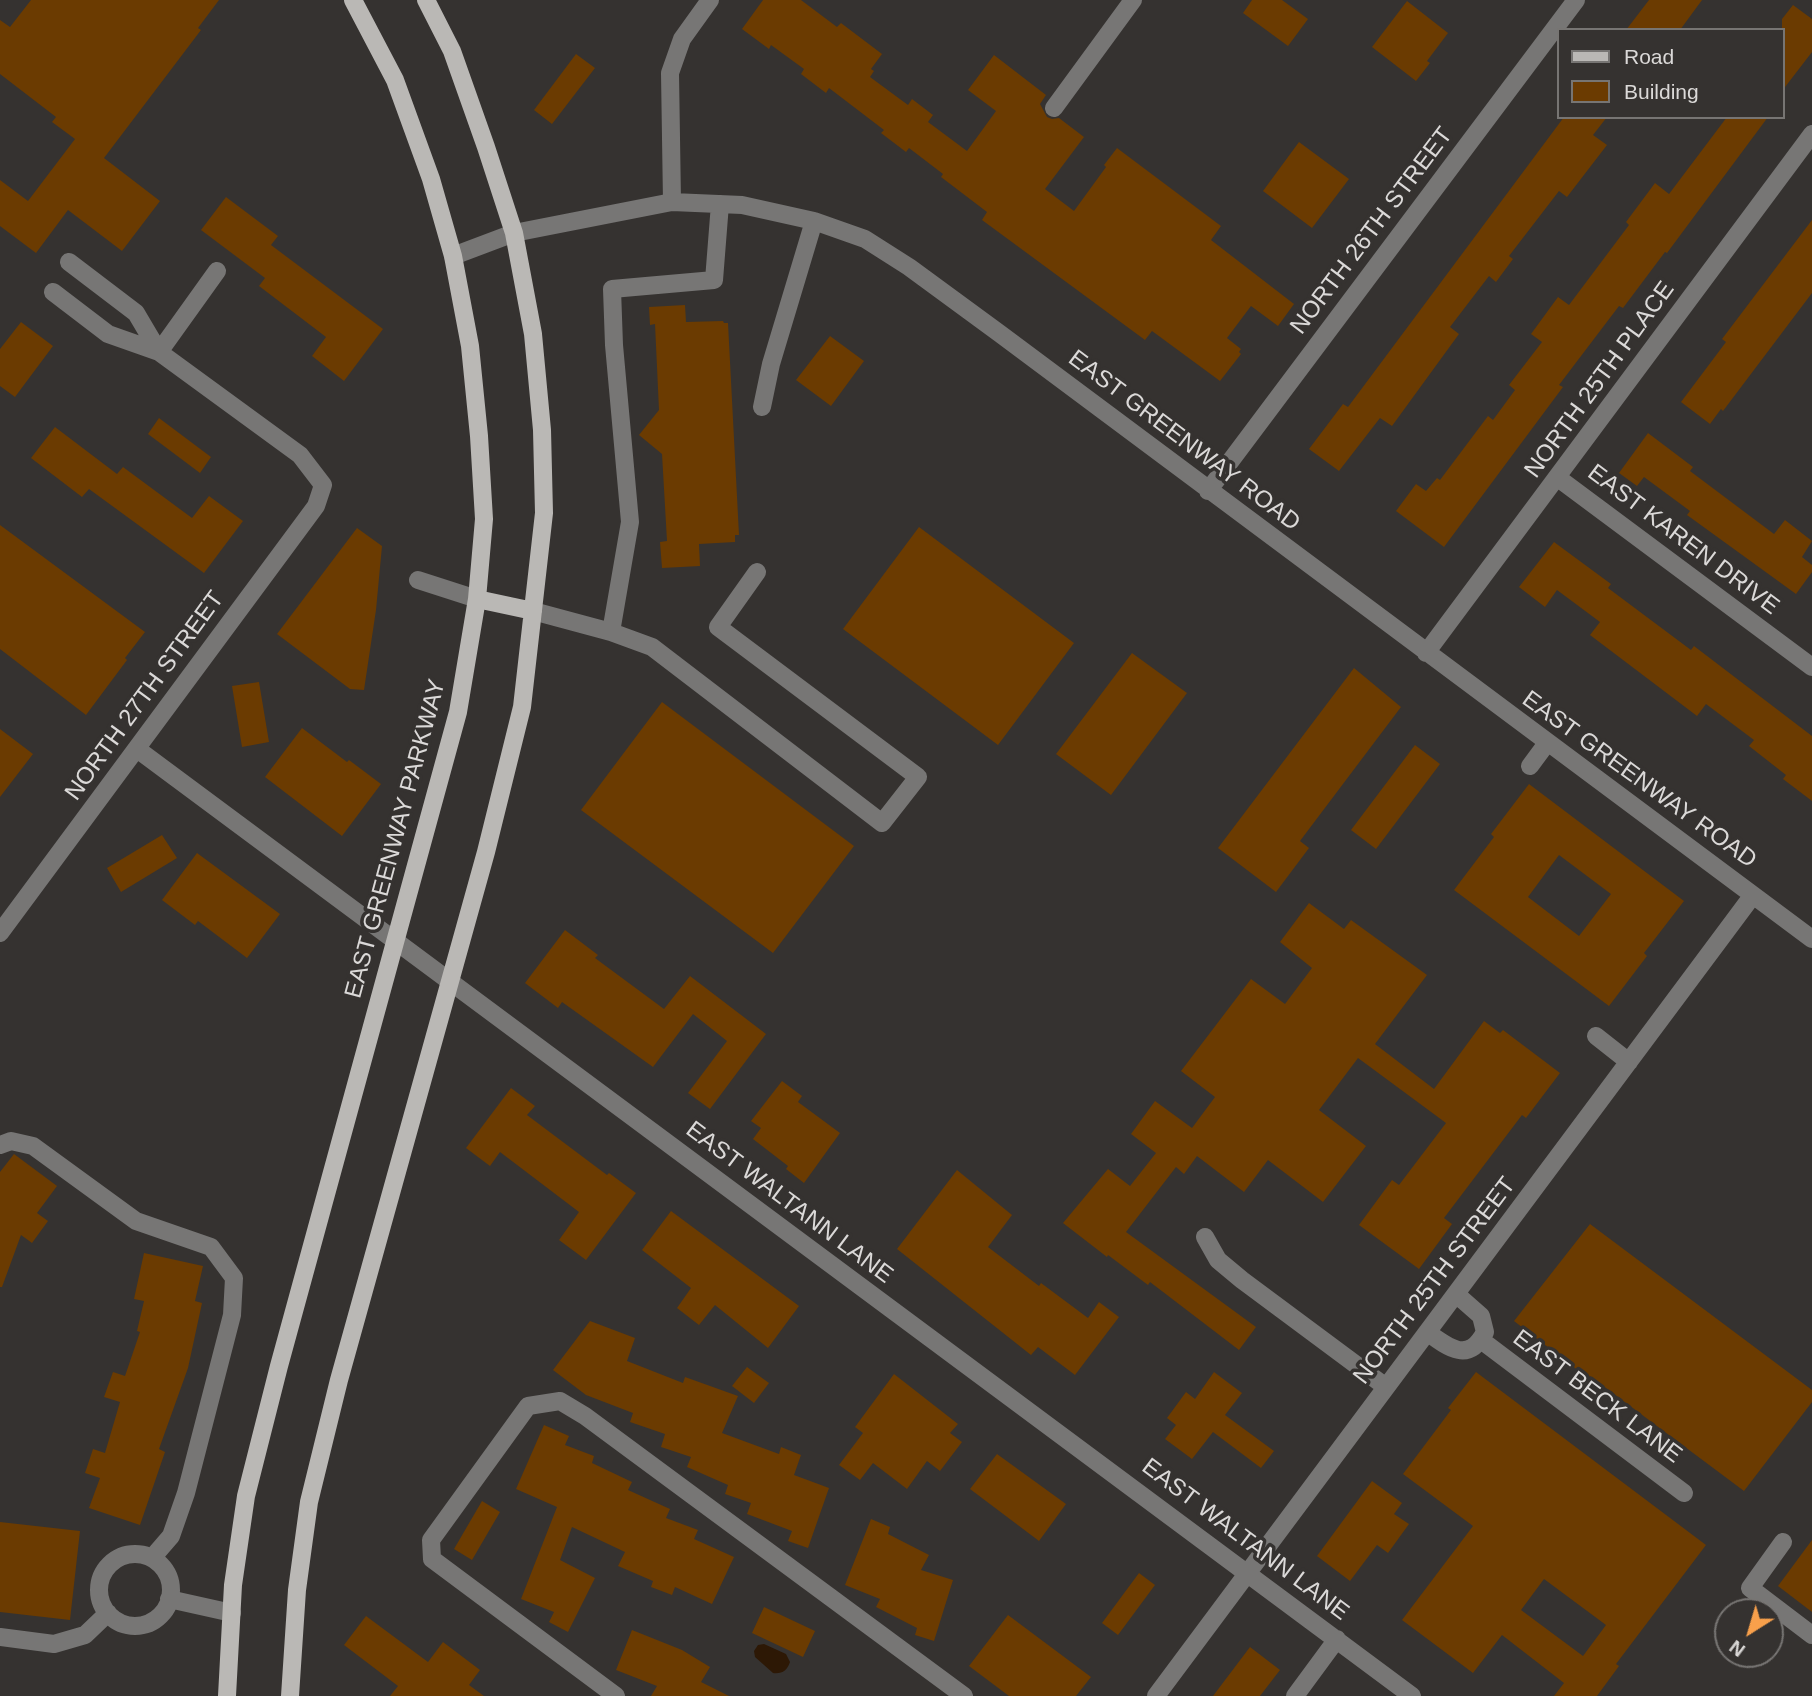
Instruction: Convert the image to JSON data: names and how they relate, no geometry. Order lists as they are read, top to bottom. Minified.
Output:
{"streets":{"main road":["EAST GREENWAY PARKWAY"],"street":["NORTH 26TH STREET","NORTH 25TH PLACE","EAST GREENWAY ROAD","EAST KAREN DRIVE","NORTH 27TH STREET","EAST WALTANN LANE","NORTH 25TH STREET","EAST BECK LANE"]},"crossings":[["NORTH 26TH STREET","EAST GREENWAY ROAD"],["NORTH 25TH PLACE","EAST GREENWAY ROAD"],["NORTH 25TH PLACE","EAST KAREN DRIVE"],["EAST GREENWAY ROAD","EAST GREENWAY PARKWAY"],["EAST GREENWAY ROAD","NORTH 25TH STREET"],["NORTH 27TH STREET","EAST WALTANN LANE"],["EAST GREENWAY PARKWAY","EAST WALTANN LANE"],["EAST WALTANN LANE","NORTH 25TH STREET"],["NORTH 25TH STREET","EAST BECK LANE"]],"legend":["Road","Building"],"north":"bottom left"}
